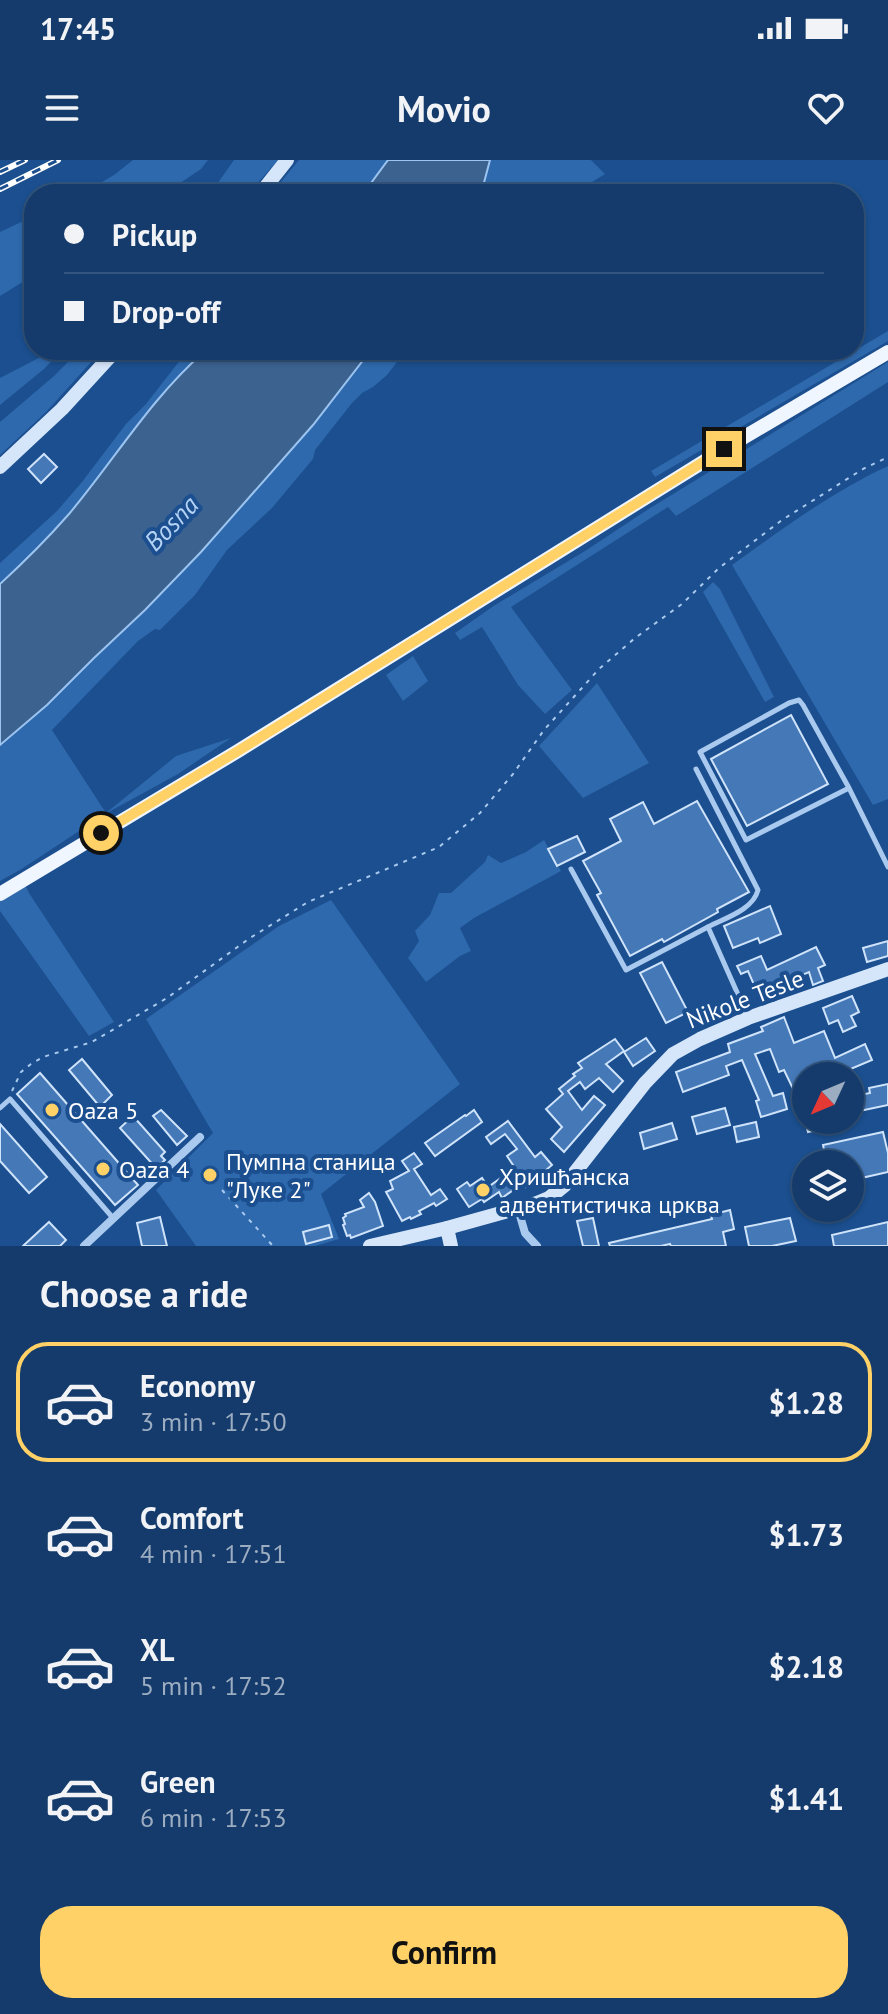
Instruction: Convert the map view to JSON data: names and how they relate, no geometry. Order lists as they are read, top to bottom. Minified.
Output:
{"streets":{"street":["Nikole Tesle"]},"water":["Bosna"],"places":["Oaza 5","Oaza 4","Пумпна станица \"Луке 2\"","Хришћанска адвентистичка црква"],"north":"bottom left","page":{"status":"17:45","header":"Movio","banner":["Pickup","Drop-off"],"heading":"Choose a ride","list":[{"name":"Economy","note":"3 min · 17:50","value":"$1.28"},{"name":"Comfort","note":"4 min · 17:51","value":"$1.73"},{"name":"XL","note":"5 min · 17:52","value":"$2.18"},{"name":"Green","note":"6 min · 17:53","value":"$1.41"}],"buttons":"Confirm"}}
